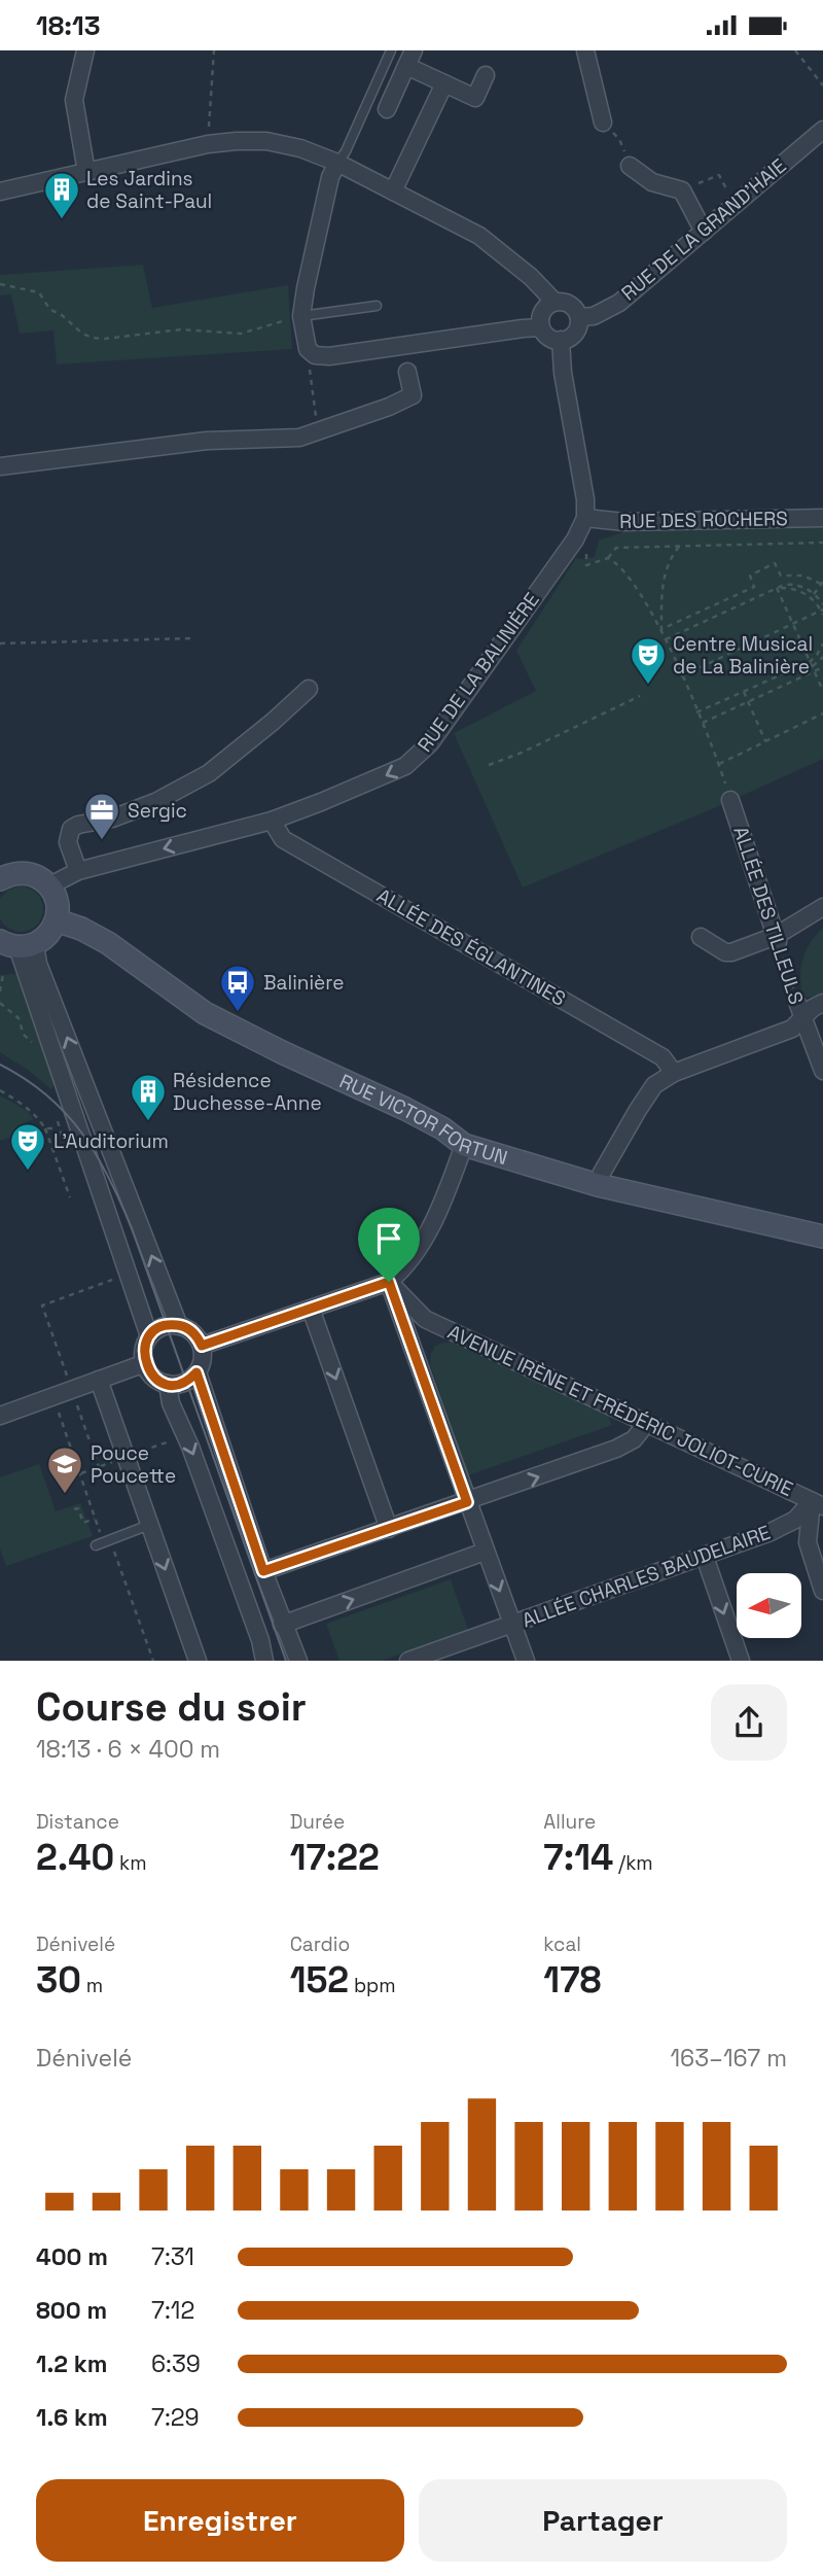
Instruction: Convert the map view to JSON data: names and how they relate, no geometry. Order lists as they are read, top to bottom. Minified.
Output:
{"streets":{"street":["RUE DE LA GRAND'HAIE","RUE DES ROCHERS","RUE DE LA BALINIÈRE","ALLÉE DES TILLEULS","ALLÉE DES ÉGLANTINES","RUE VICTOR FORTUN","AVENUE IRÈNE ET FRÉDÉRIC JOLIOT-CURIE","ALLÉE CHARLES BAUDELAIRE"]},"crossings":[["RUE DES ROCHERS","RUE DE LA BALINIÈRE"],["RUE DE LA BALINIÈRE","ALLÉE DES ÉGLANTINES"],["AVENUE IRÈNE ET FRÉDÉRIC JOLIOT-CURIE","ALLÉE CHARLES BAUDELAIRE"]],"places":{"building":["Les Jardins de Saint-Paul","Résidence Duchesse-Anne"],"theatre":["Centre Musical de La Balinière","L'Auditorium"],"office":["Sergic"],"bus stop":["Balinière"],"school or university":["Pouce Poucette"]},"north":"left","page":{"status":"18:13","heading":["Course du soir","18:13 · 6 × 400 m"],"stats":[["Distance","2.40 km"],["Durée","17:22"],["Allure","7:14 /km"],["Dénivelé","30 m"],["Cardio","152 bpm"],["kcal","178"]],"chart":["Dénivelé","163–167 m"],"list":[{"name":"400 m","note":"7:31"},{"name":"800 m","note":"7:12"},{"name":"1.2 km","note":"6:39"},{"name":"1.6 km","note":"7:29"}],"buttons":["Enregistrer","Partager"]}}
